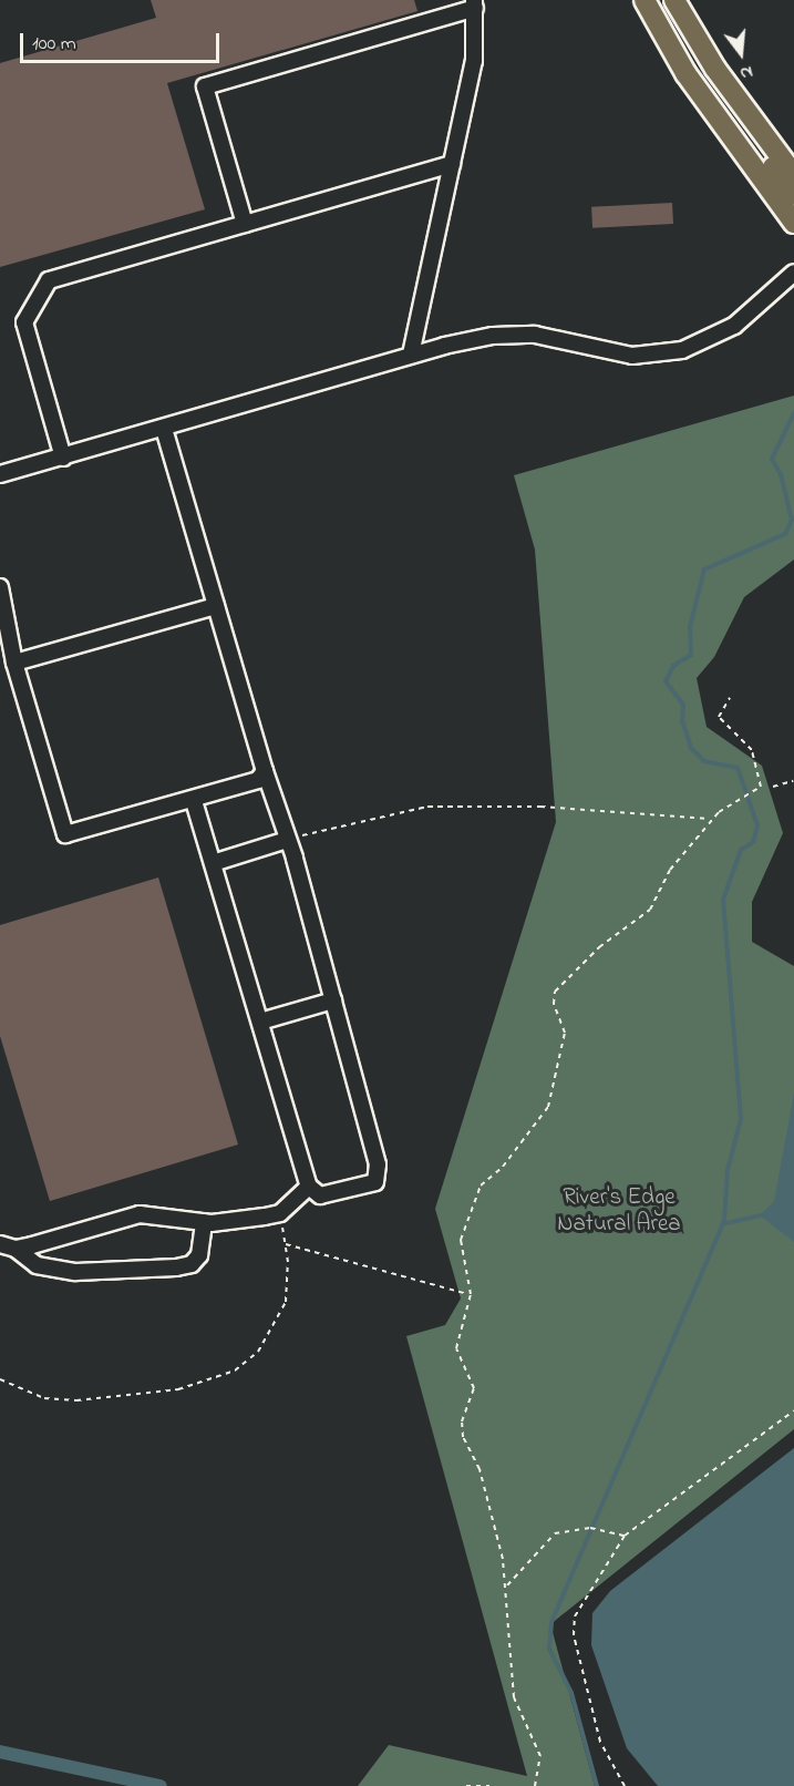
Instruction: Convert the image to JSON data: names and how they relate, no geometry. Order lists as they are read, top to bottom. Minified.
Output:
{"parks":["River's Edge Natural Area"],"scale_bar":"100 m","north":"bottom"}
